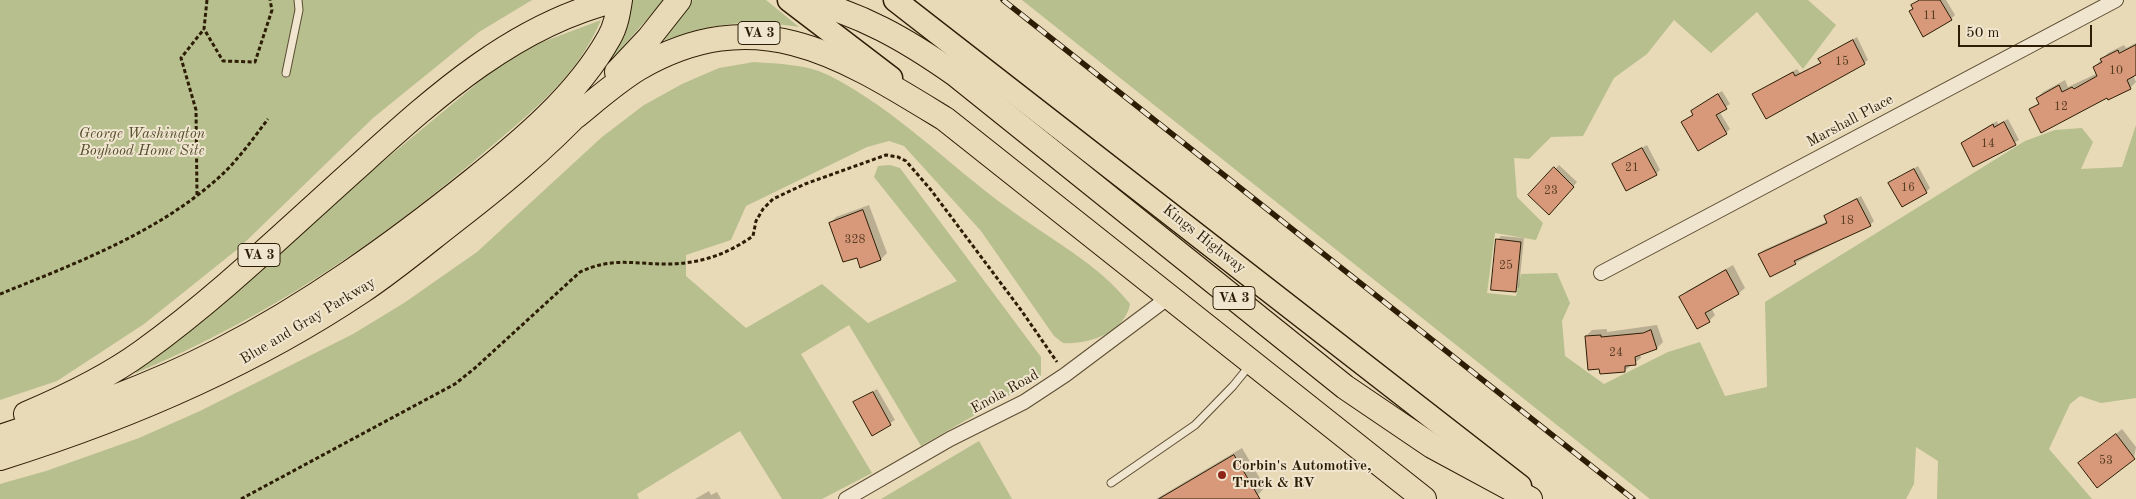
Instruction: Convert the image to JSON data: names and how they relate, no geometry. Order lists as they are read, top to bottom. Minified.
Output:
{"streets":{"highway":["VA 3","Blue and Gray Parkway"],"main road":["Kings Highway"],"street":["Marshall Place","Enola Road"]},"crossings":[["VA 3","Blue and Gray Parkway"],["VA 3","Enola Road"]],"parks":["George Washington Boyhood Home Site"],"places":["Corbin's Automotive, Truck & RV"],"house_numbers":["11","15","10","12","14","21","16","23","18","328","25","24","53"],"scale_bar":"50 m"}
